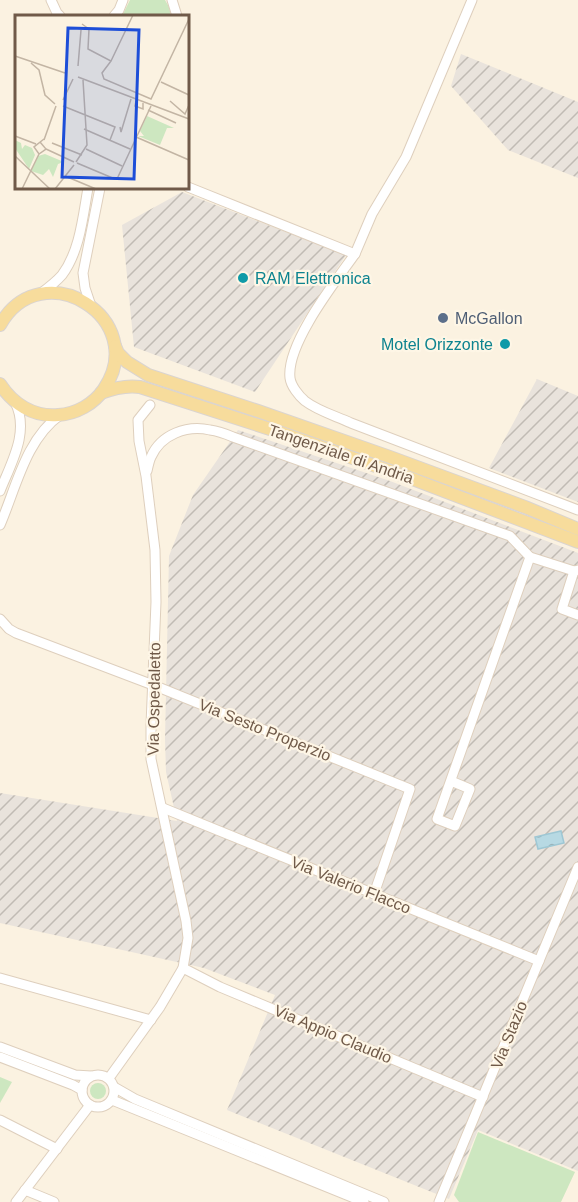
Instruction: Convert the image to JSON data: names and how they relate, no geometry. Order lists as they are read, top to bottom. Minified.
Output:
{"streets":{"main road":["Tangenziale di Andria"],"street":["Via Ospedaletto","Via Sesto Properzio","Via Valerio Flacco","Via Appio Claudio","Via Stazio"]},"crossings":[["Via Ospedaletto","Via Sesto Properzio"],["Via Ospedaletto","Via Valerio Flacco"],["Via Ospedaletto","Via Appio Claudio"],["Via Sesto Properzio","Via Valerio Flacco"],["Via Valerio Flacco","Via Stazio"],["Via Appio Claudio","Via Stazio"]],"places":["RAM Elettronica","McGallon","Motel Orizzonte"]}
